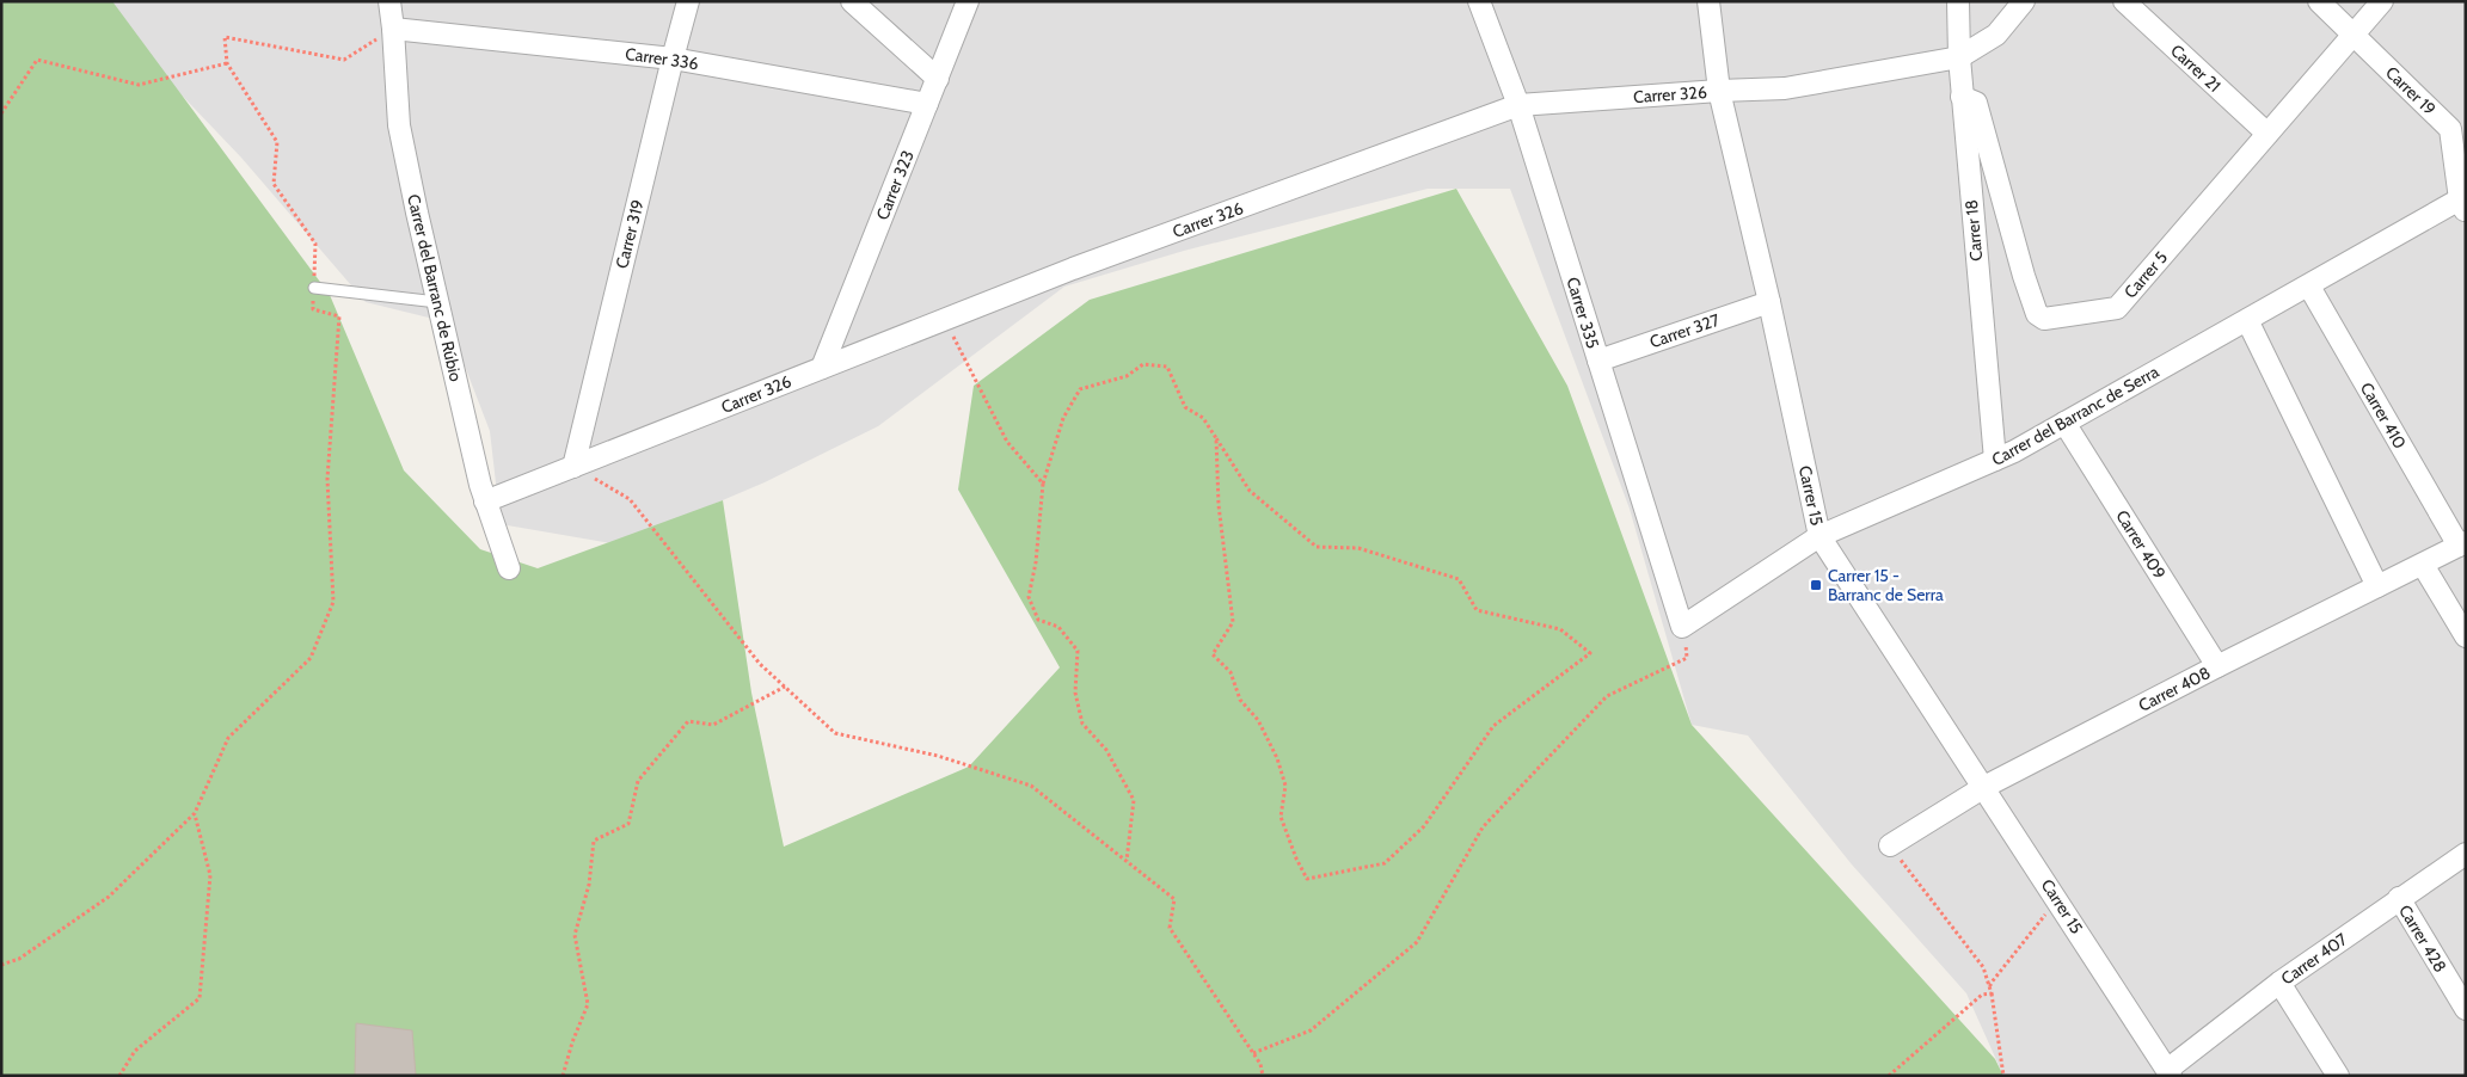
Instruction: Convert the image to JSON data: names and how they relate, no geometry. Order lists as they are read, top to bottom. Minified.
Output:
{"streets":{"street":["Carrer 336","Carrer 21","Carrer 19","Carrer 326","Carrer 323","Carrer 18","Carrer 319","Carrer 5","Carrer del Barranc de Rúbio","Carrer 335","Carrer 327","Carrer del Barranc de Serra","Carrer 410","Carrer 15","Carrer 409","Carrer 408","Carrer 428","Carrer 407"]},"crossings":[["Carrer 336","Carrer 323"],["Carrer 336","Carrer 319"],["Carrer 336","Carrer del Barranc de Rúbio"],["Carrer 21","Carrer 5"],["Carrer 19","Carrer 5"],["Carrer 19","Carrer del Barranc de Serra"],["Carrer 326","Carrer 323"],["Carrer 326","Carrer 18"],["Carrer 326","Carrer 319"],["Carrer 326","Carrer del Barranc de Rúbio"],["Carrer 326","Carrer 335"],["Carrer 326","Carrer 15"],["Carrer 18","Carrer 5"],["Carrer 18","Carrer del Barranc de Serra"],["Carrer 335","Carrer 327"],["Carrer 335","Carrer del Barranc de Serra"],["Carrer 327","Carrer 15"],["Carrer del Barranc de Serra","Carrer 410"],["Carrer del Barranc de Serra","Carrer 15"],["Carrer del Barranc de Serra","Carrer 409"],["Carrer 410","Carrer 408"],["Carrer 15","Carrer 408"],["Carrer 15","Carrer 407"],["Carrer 409","Carrer 408"],["Carrer 428","Carrer 407"]],"places":{"transit":["Carrer 15 - Barranc de Serra"]}}
